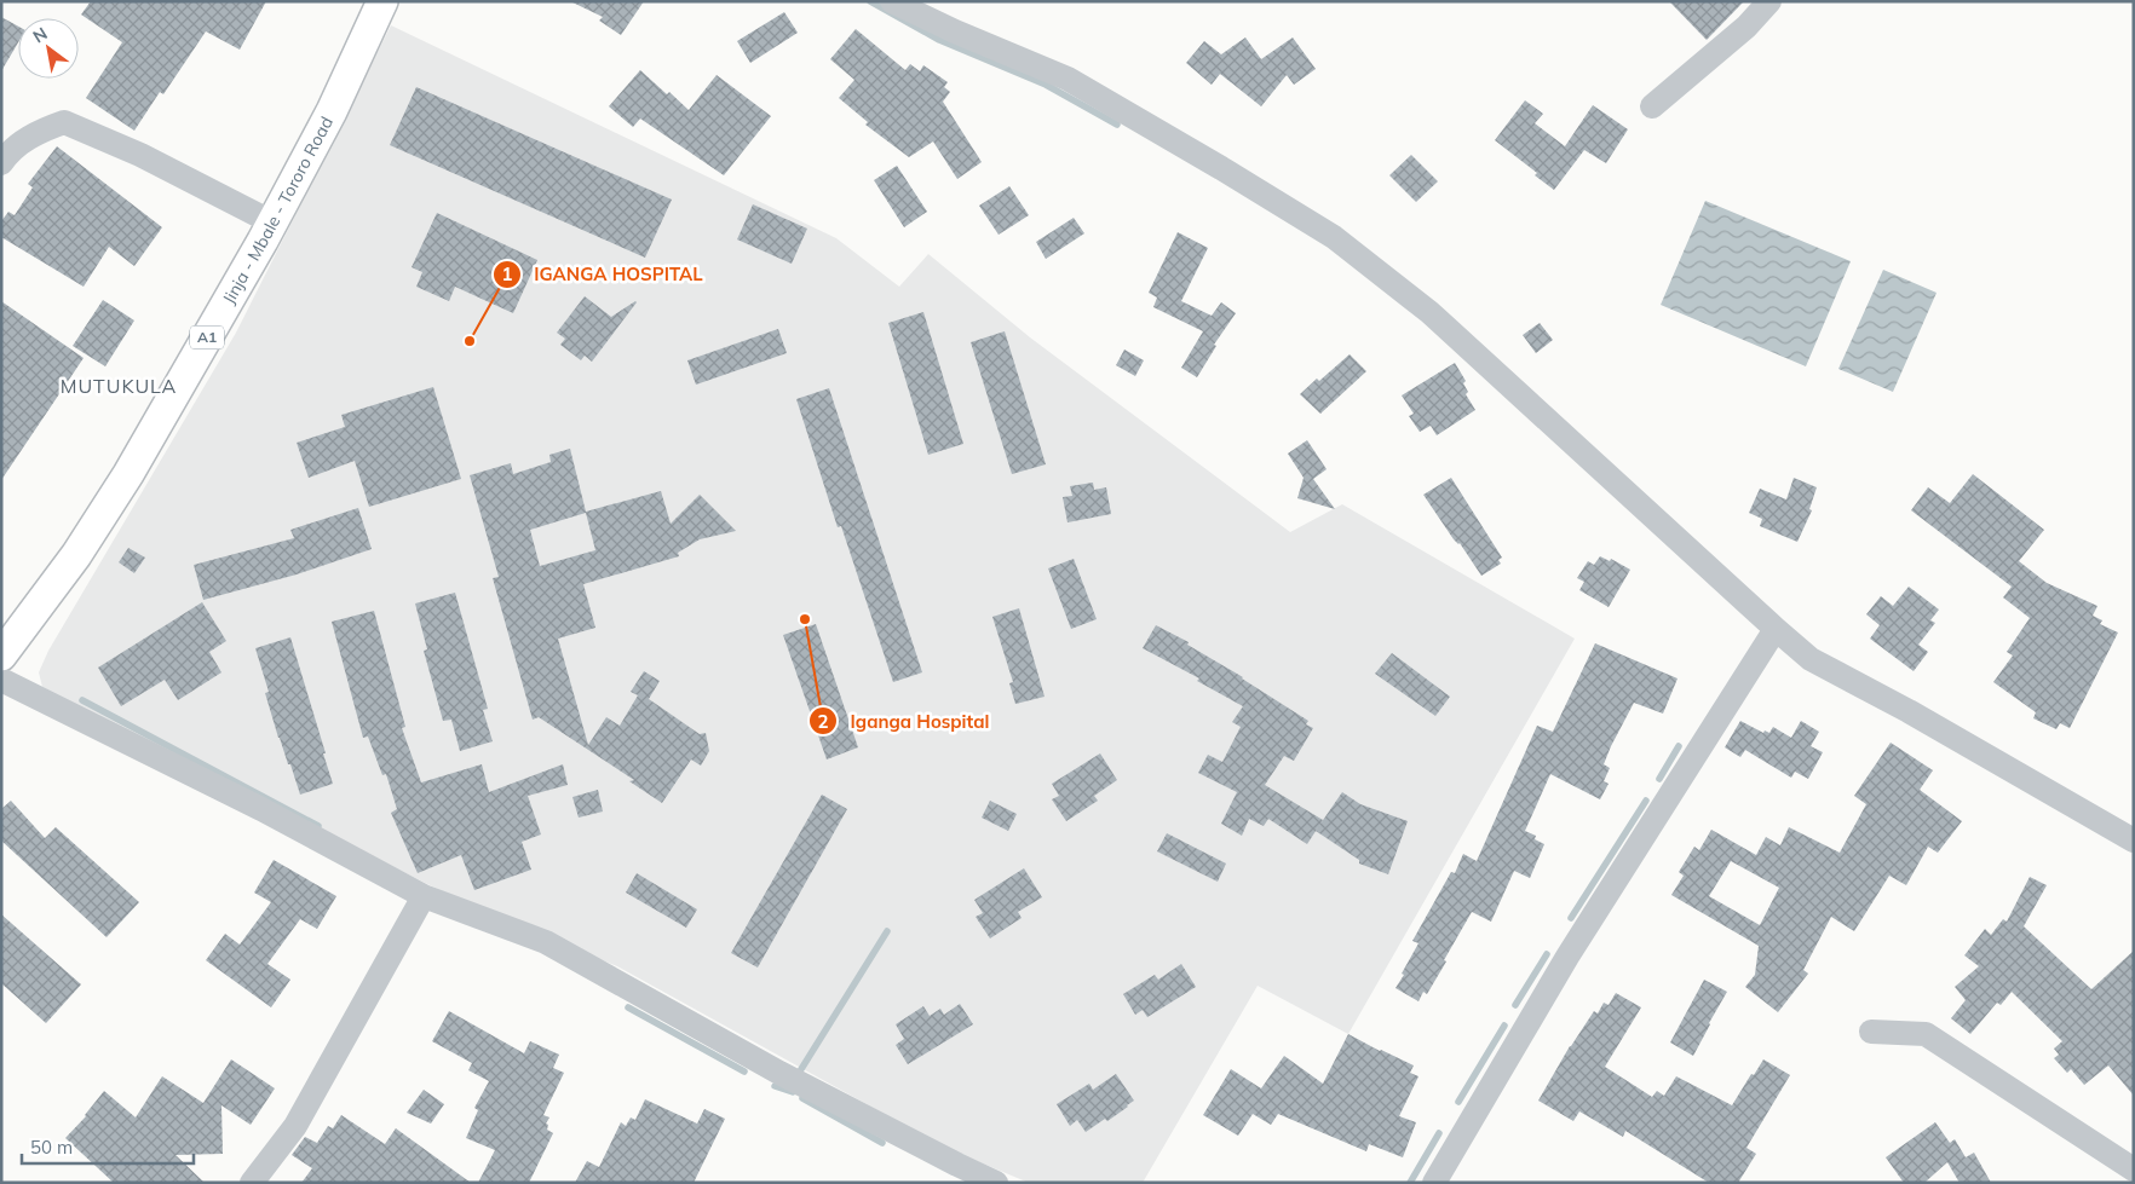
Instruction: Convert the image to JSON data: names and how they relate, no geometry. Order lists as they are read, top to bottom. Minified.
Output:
{"streets":{"main road":["Jinja - Mbale - Tororo Road","A1"]},"districts":["MUTUKULA"],"places":["IGANGA HOSPITAL","Iganga Hospital"],"scale_bar":"50 m","north":"top left"}
